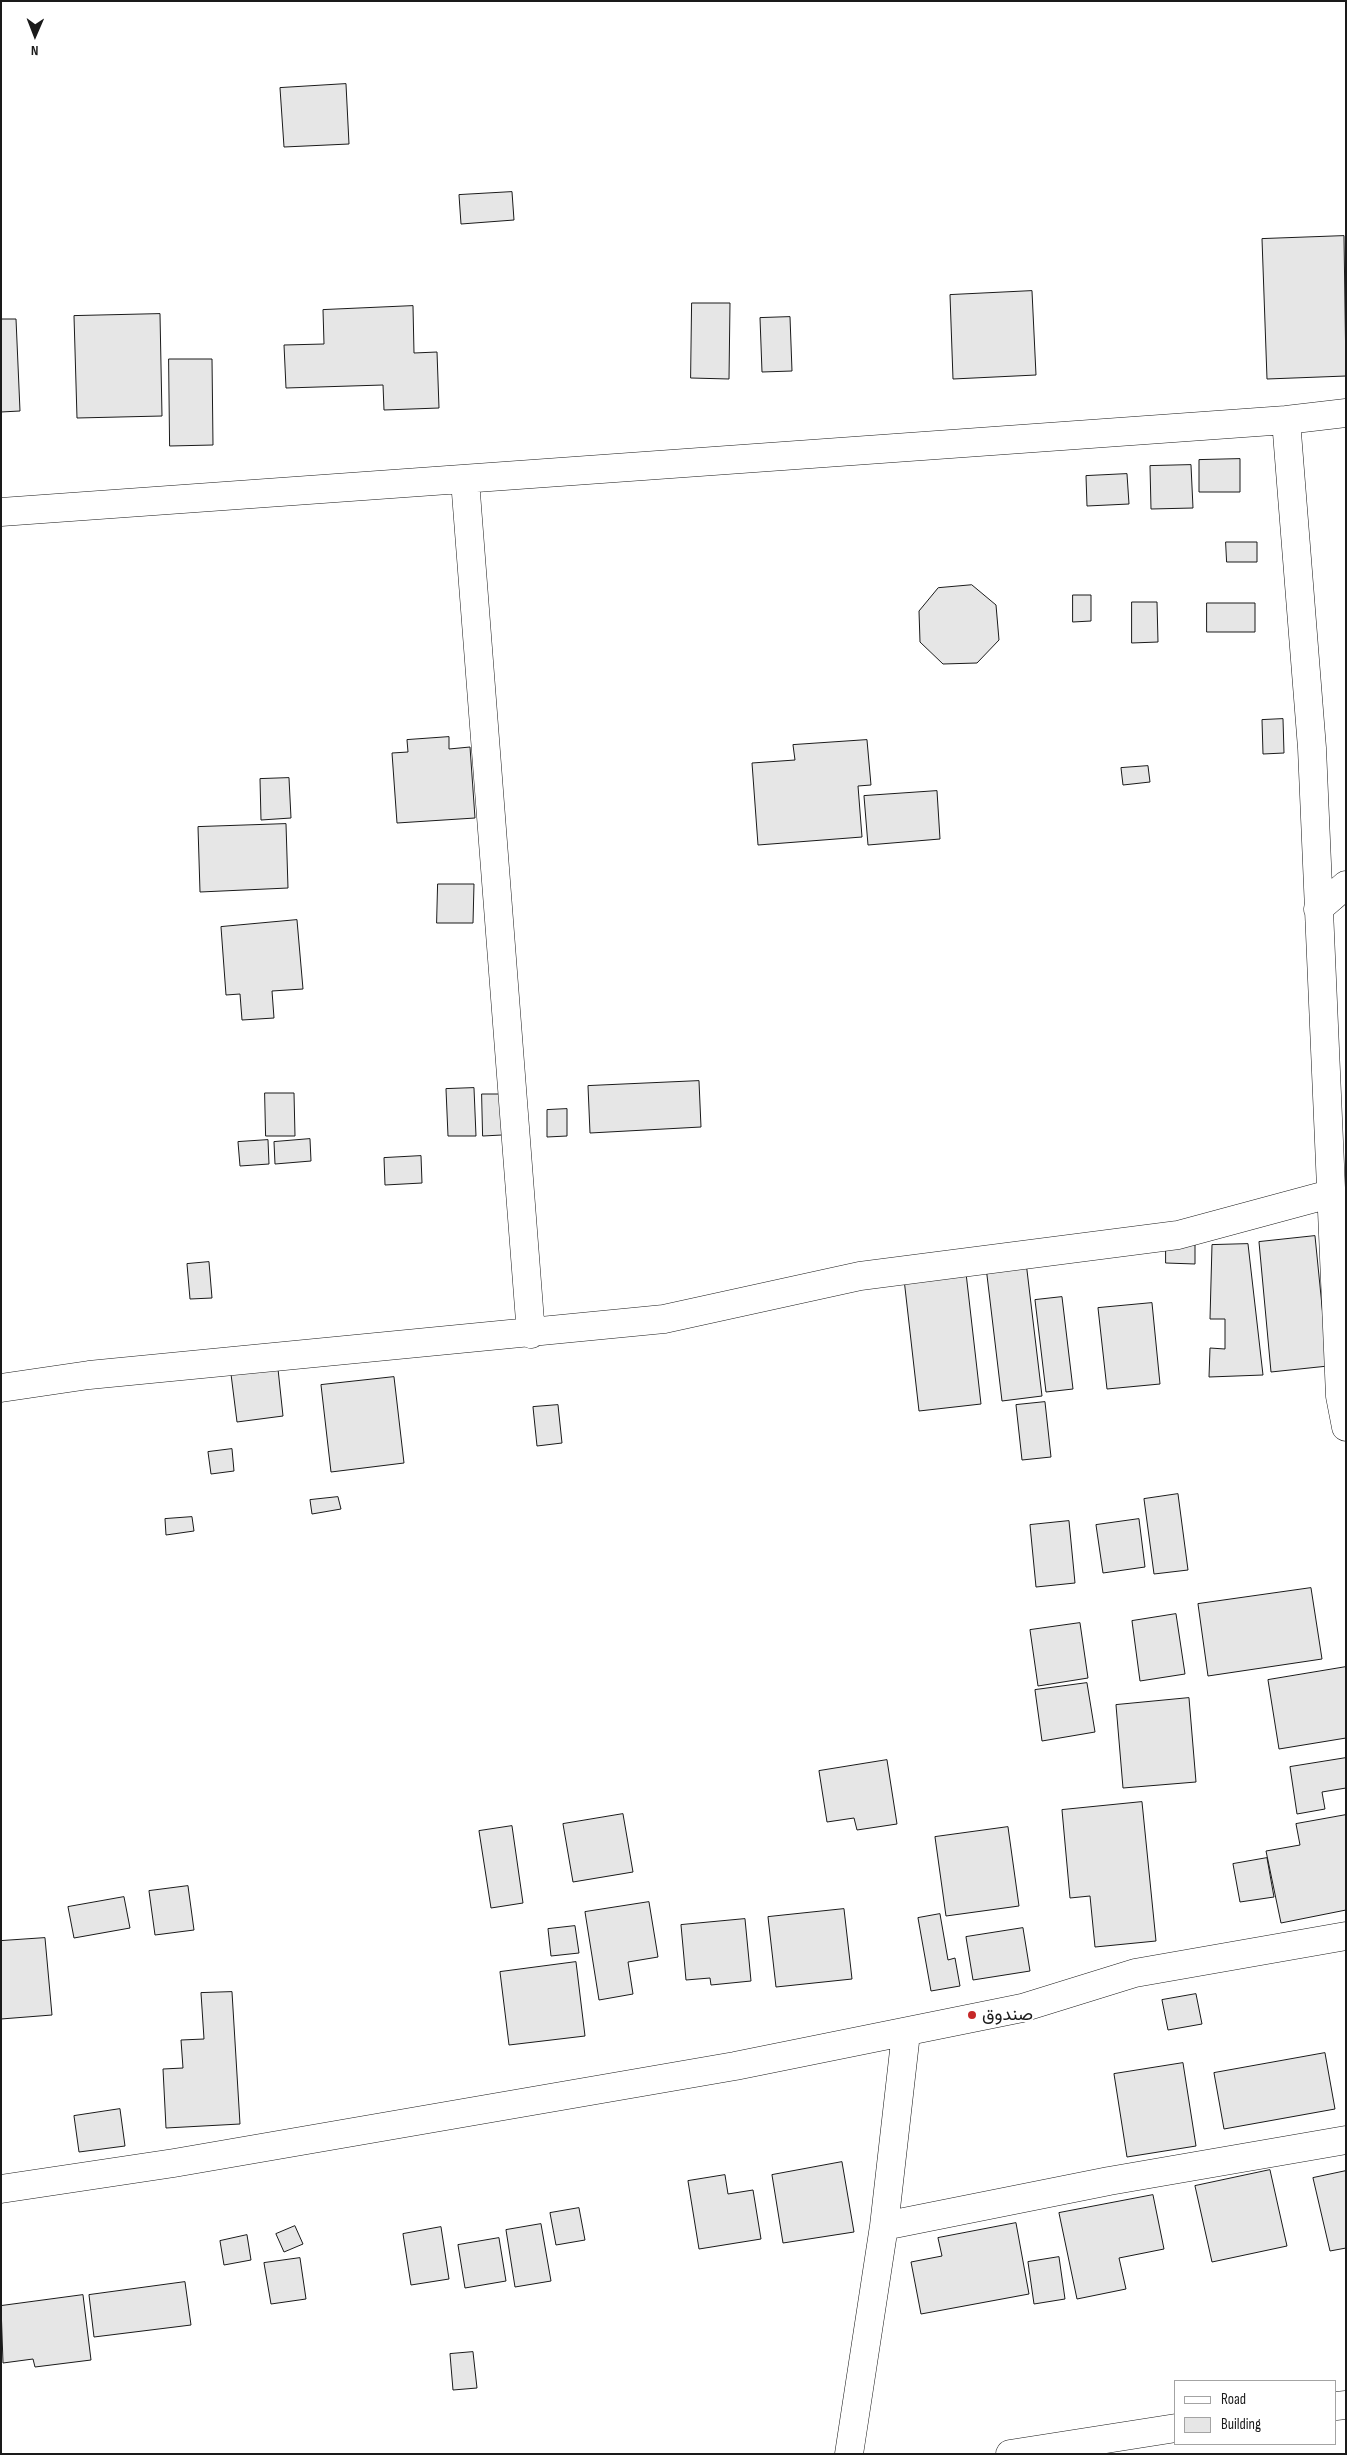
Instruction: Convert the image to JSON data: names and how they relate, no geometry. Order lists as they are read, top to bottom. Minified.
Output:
{"places":["صندوق"],"legend":["Road","Building"],"north":"bottom"}
